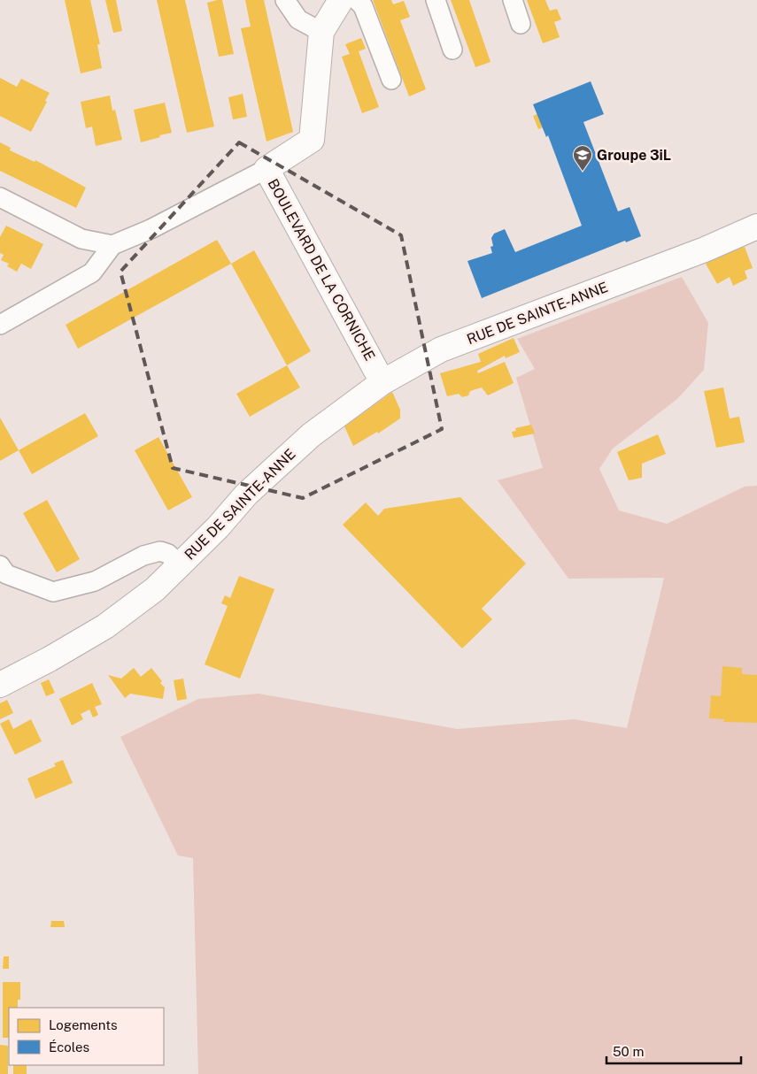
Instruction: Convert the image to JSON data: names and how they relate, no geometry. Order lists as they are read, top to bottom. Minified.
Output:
{"streets":{"street":["BOULEVARD DE LA CORNICHE","RUE DE SAINTE-ANNE"]},"crossings":[["BOULEVARD DE LA CORNICHE","RUE DE SAINTE-ANNE"]],"places":{"school or university":["Groupe 3iL"]},"legend":["Logements","Écoles"],"scale_bar":"50 m"}
